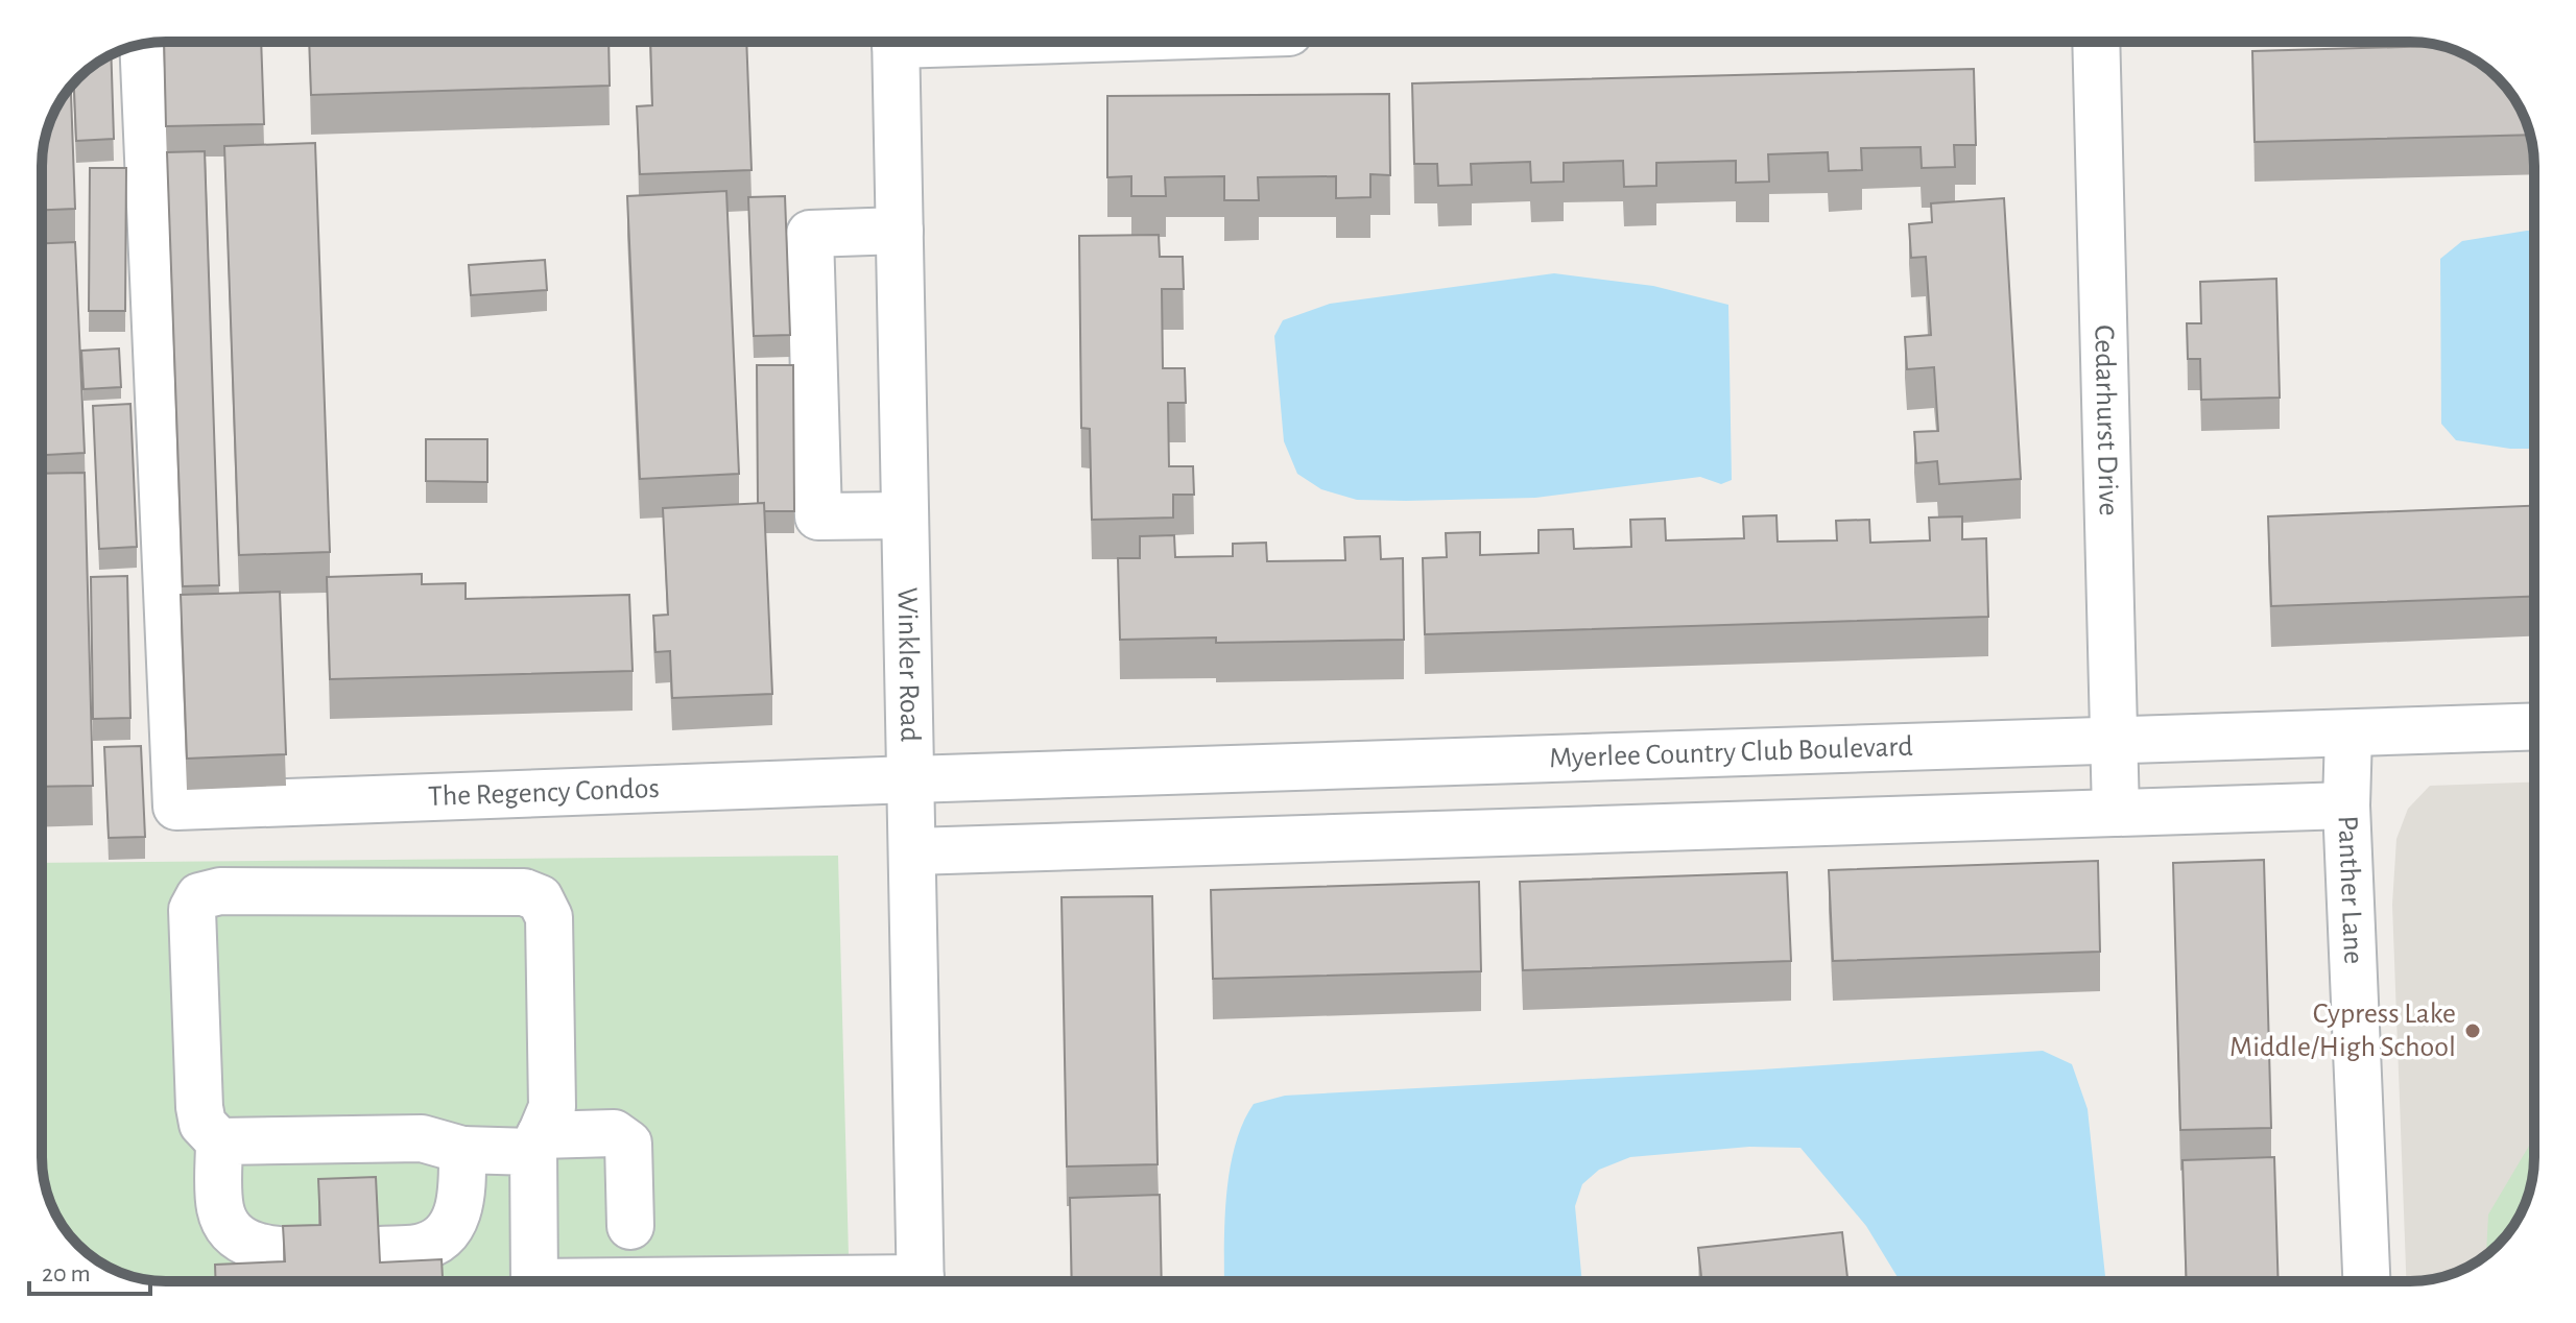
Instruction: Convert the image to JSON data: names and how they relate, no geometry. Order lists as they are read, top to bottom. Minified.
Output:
{"streets":{"street":["Cedarhurst Drive","Winkler Road","Myerlee Country Club Boulevard","The Regency Condos","Panther Lane"]},"crossings":[["Cedarhurst Drive","Myerlee Country Club Boulevard"],["Winkler Road","Myerlee Country Club Boulevard"],["Winkler Road","The Regency Condos"],["Myerlee Country Club Boulevard","The Regency Condos"],["Myerlee Country Club Boulevard","Panther Lane"]],"places":["Cypress Lake Middle/High School"],"scale_bar":"20 m"}
